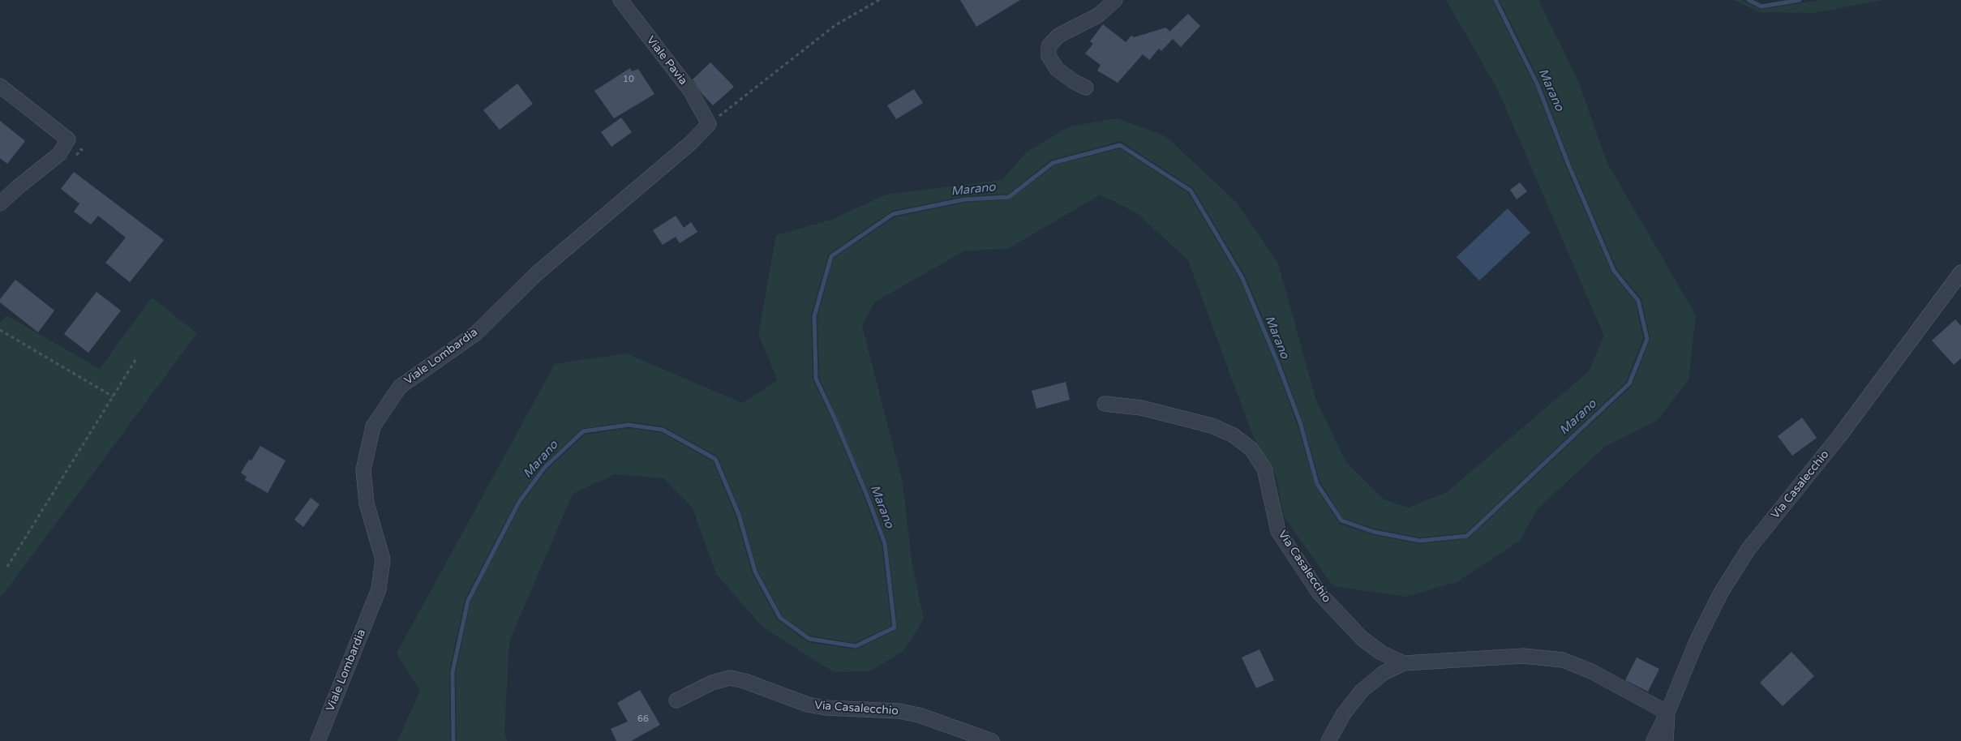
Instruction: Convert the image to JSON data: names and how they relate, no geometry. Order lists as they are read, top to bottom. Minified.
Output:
{"streets":{"street":["Viale Pavia","Viale Lombardia","Via Casalecchio"]},"crossings":[["Viale Pavia","Viale Lombardia"]],"water":["Marano"],"house_numbers":["10","66"]}
